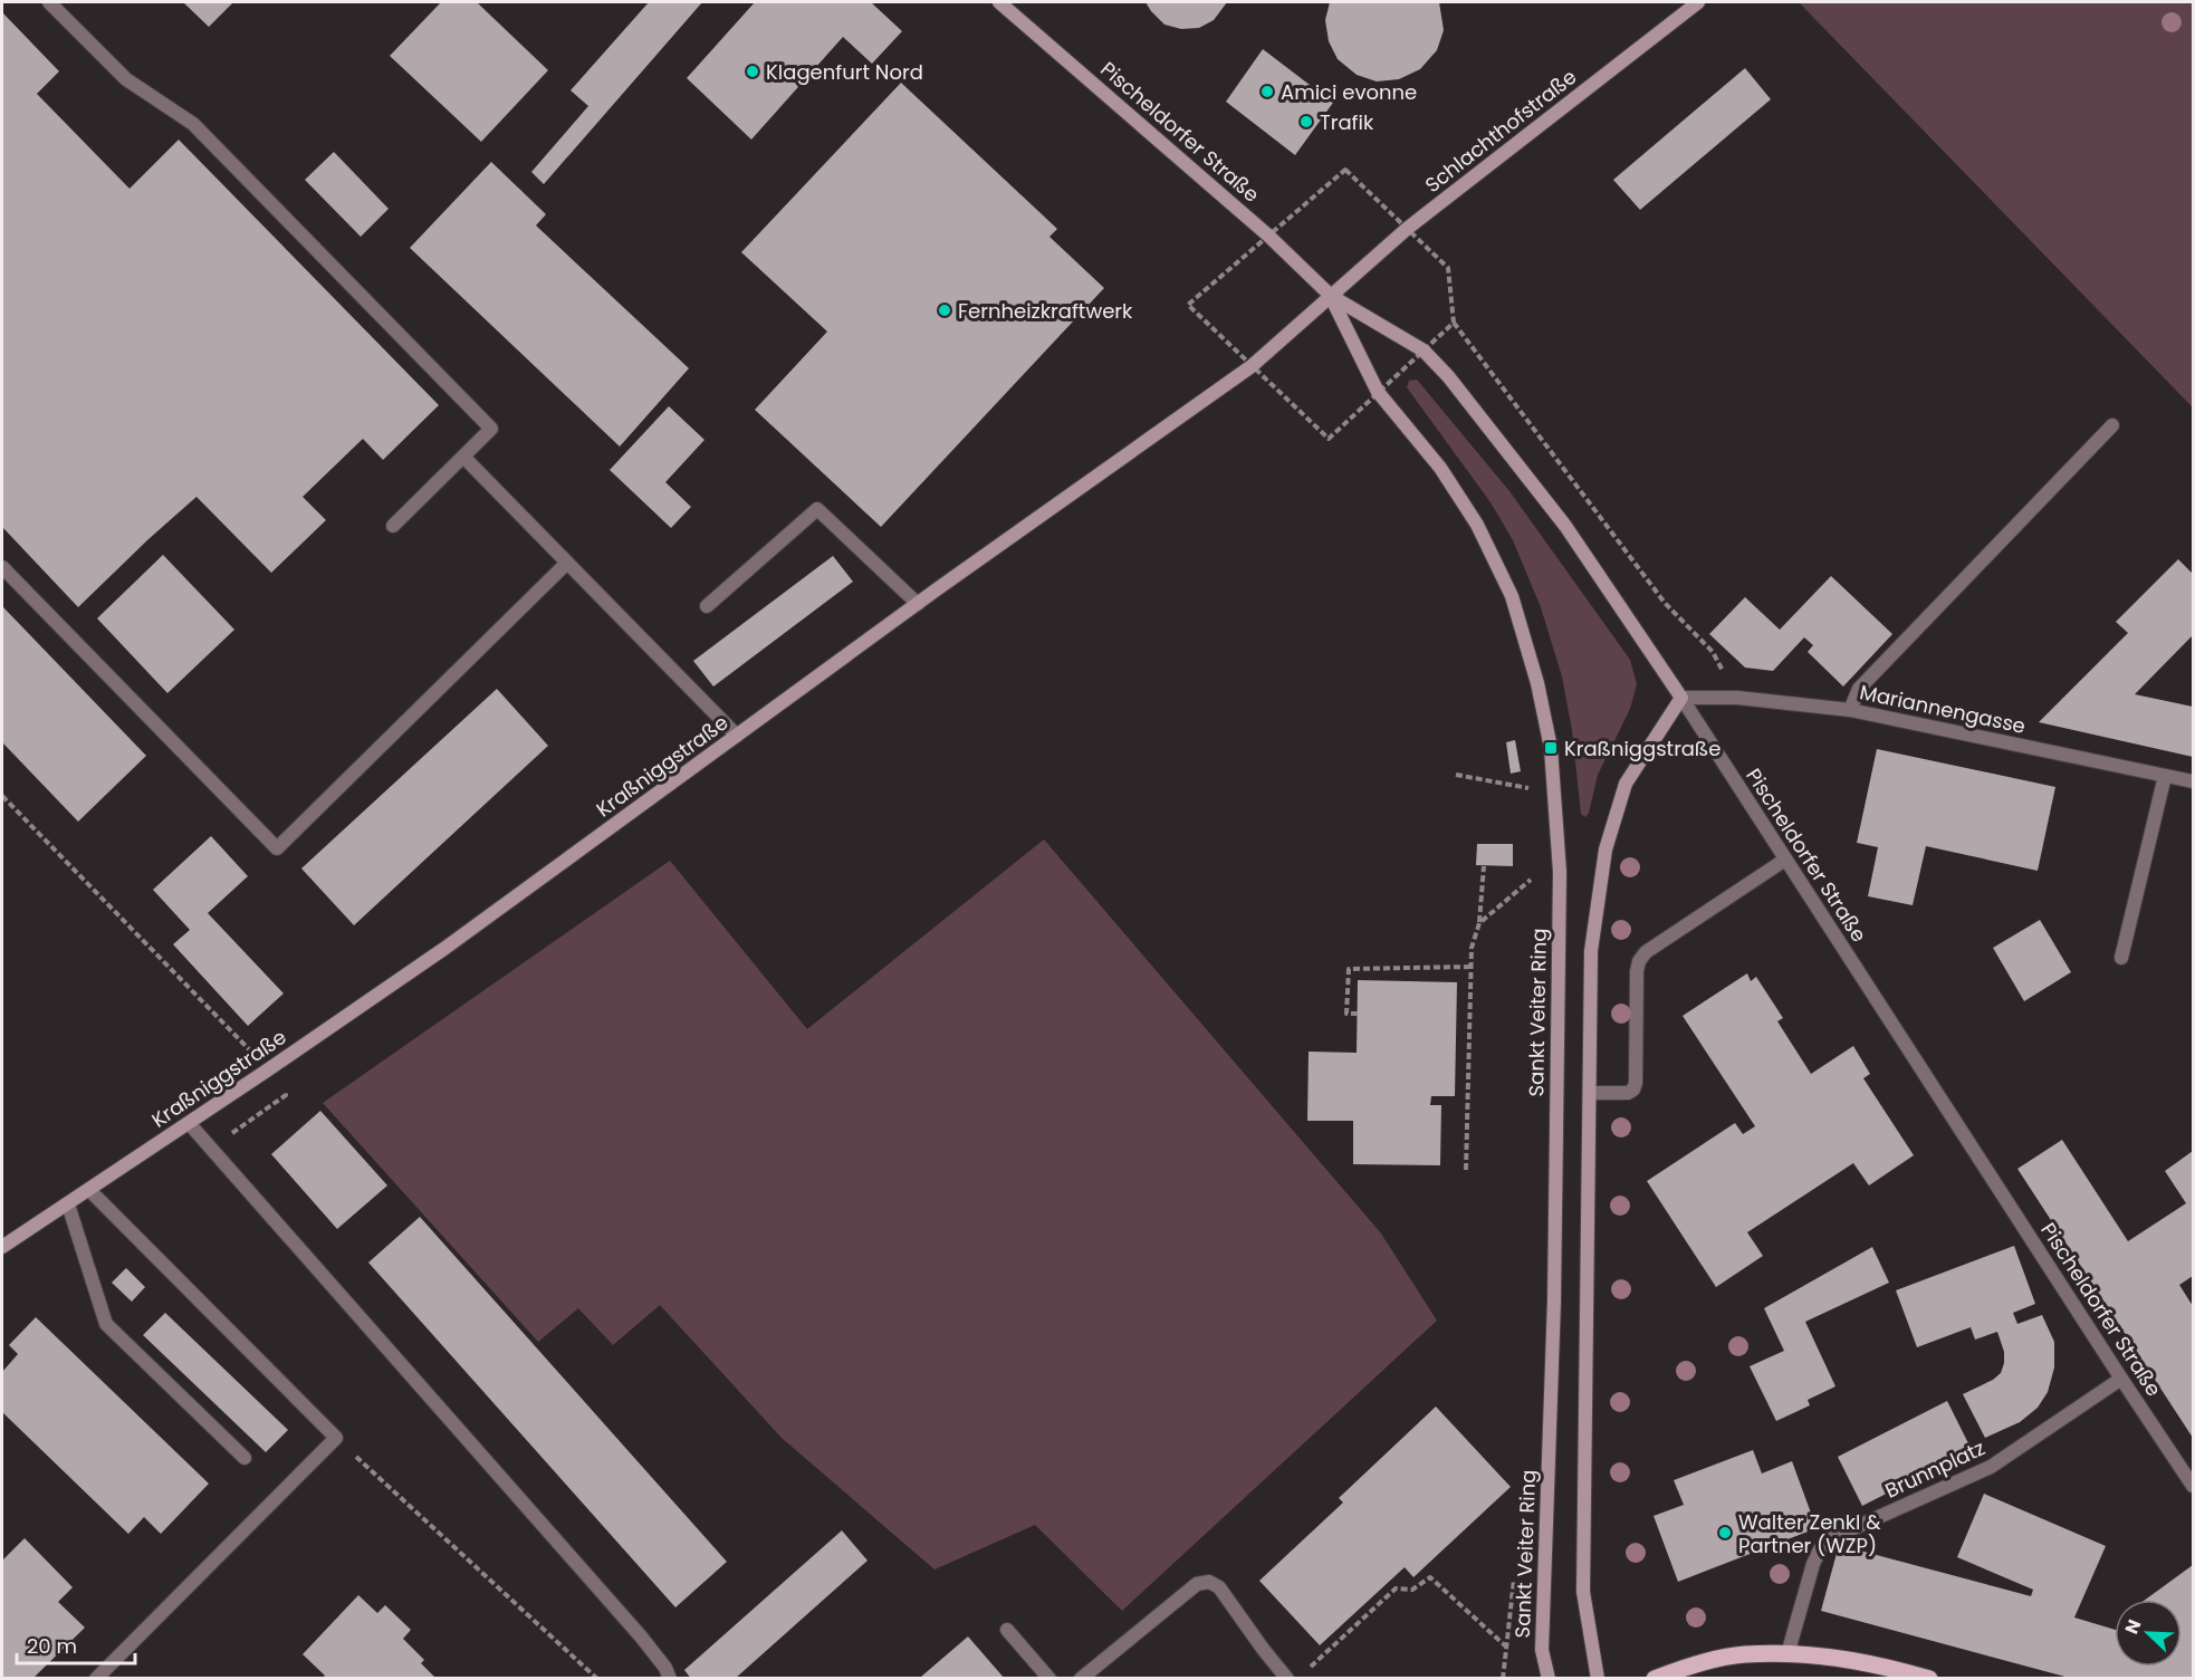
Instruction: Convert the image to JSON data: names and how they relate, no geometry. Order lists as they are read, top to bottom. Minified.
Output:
{"streets":{"main road":["Schlachthofstraße","Pischeldorfer Straße","Kraßniggstraße","Sankt Veiter Ring"],"street":["Mariannengasse","Brunnplatz"]},"crossings":[["Schlachthofstraße","Pischeldorfer Straße"],["Schlachthofstraße","Kraßniggstraße"],["Pischeldorfer Straße","Mariannengasse"],["Pischeldorfer Straße","Kraßniggstraße"],["Pischeldorfer Straße","Sankt Veiter Ring"],["Pischeldorfer Straße","Brunnplatz"]],"places":{"other":["Klagenfurt Nord","Amici evonne","Trafik","Fernheizkraftwerk","Walter Zenkl & Partner (WZP)"],"transit":["Kraßniggstraße"]},"scale_bar":"20 m","north":"top left"}
